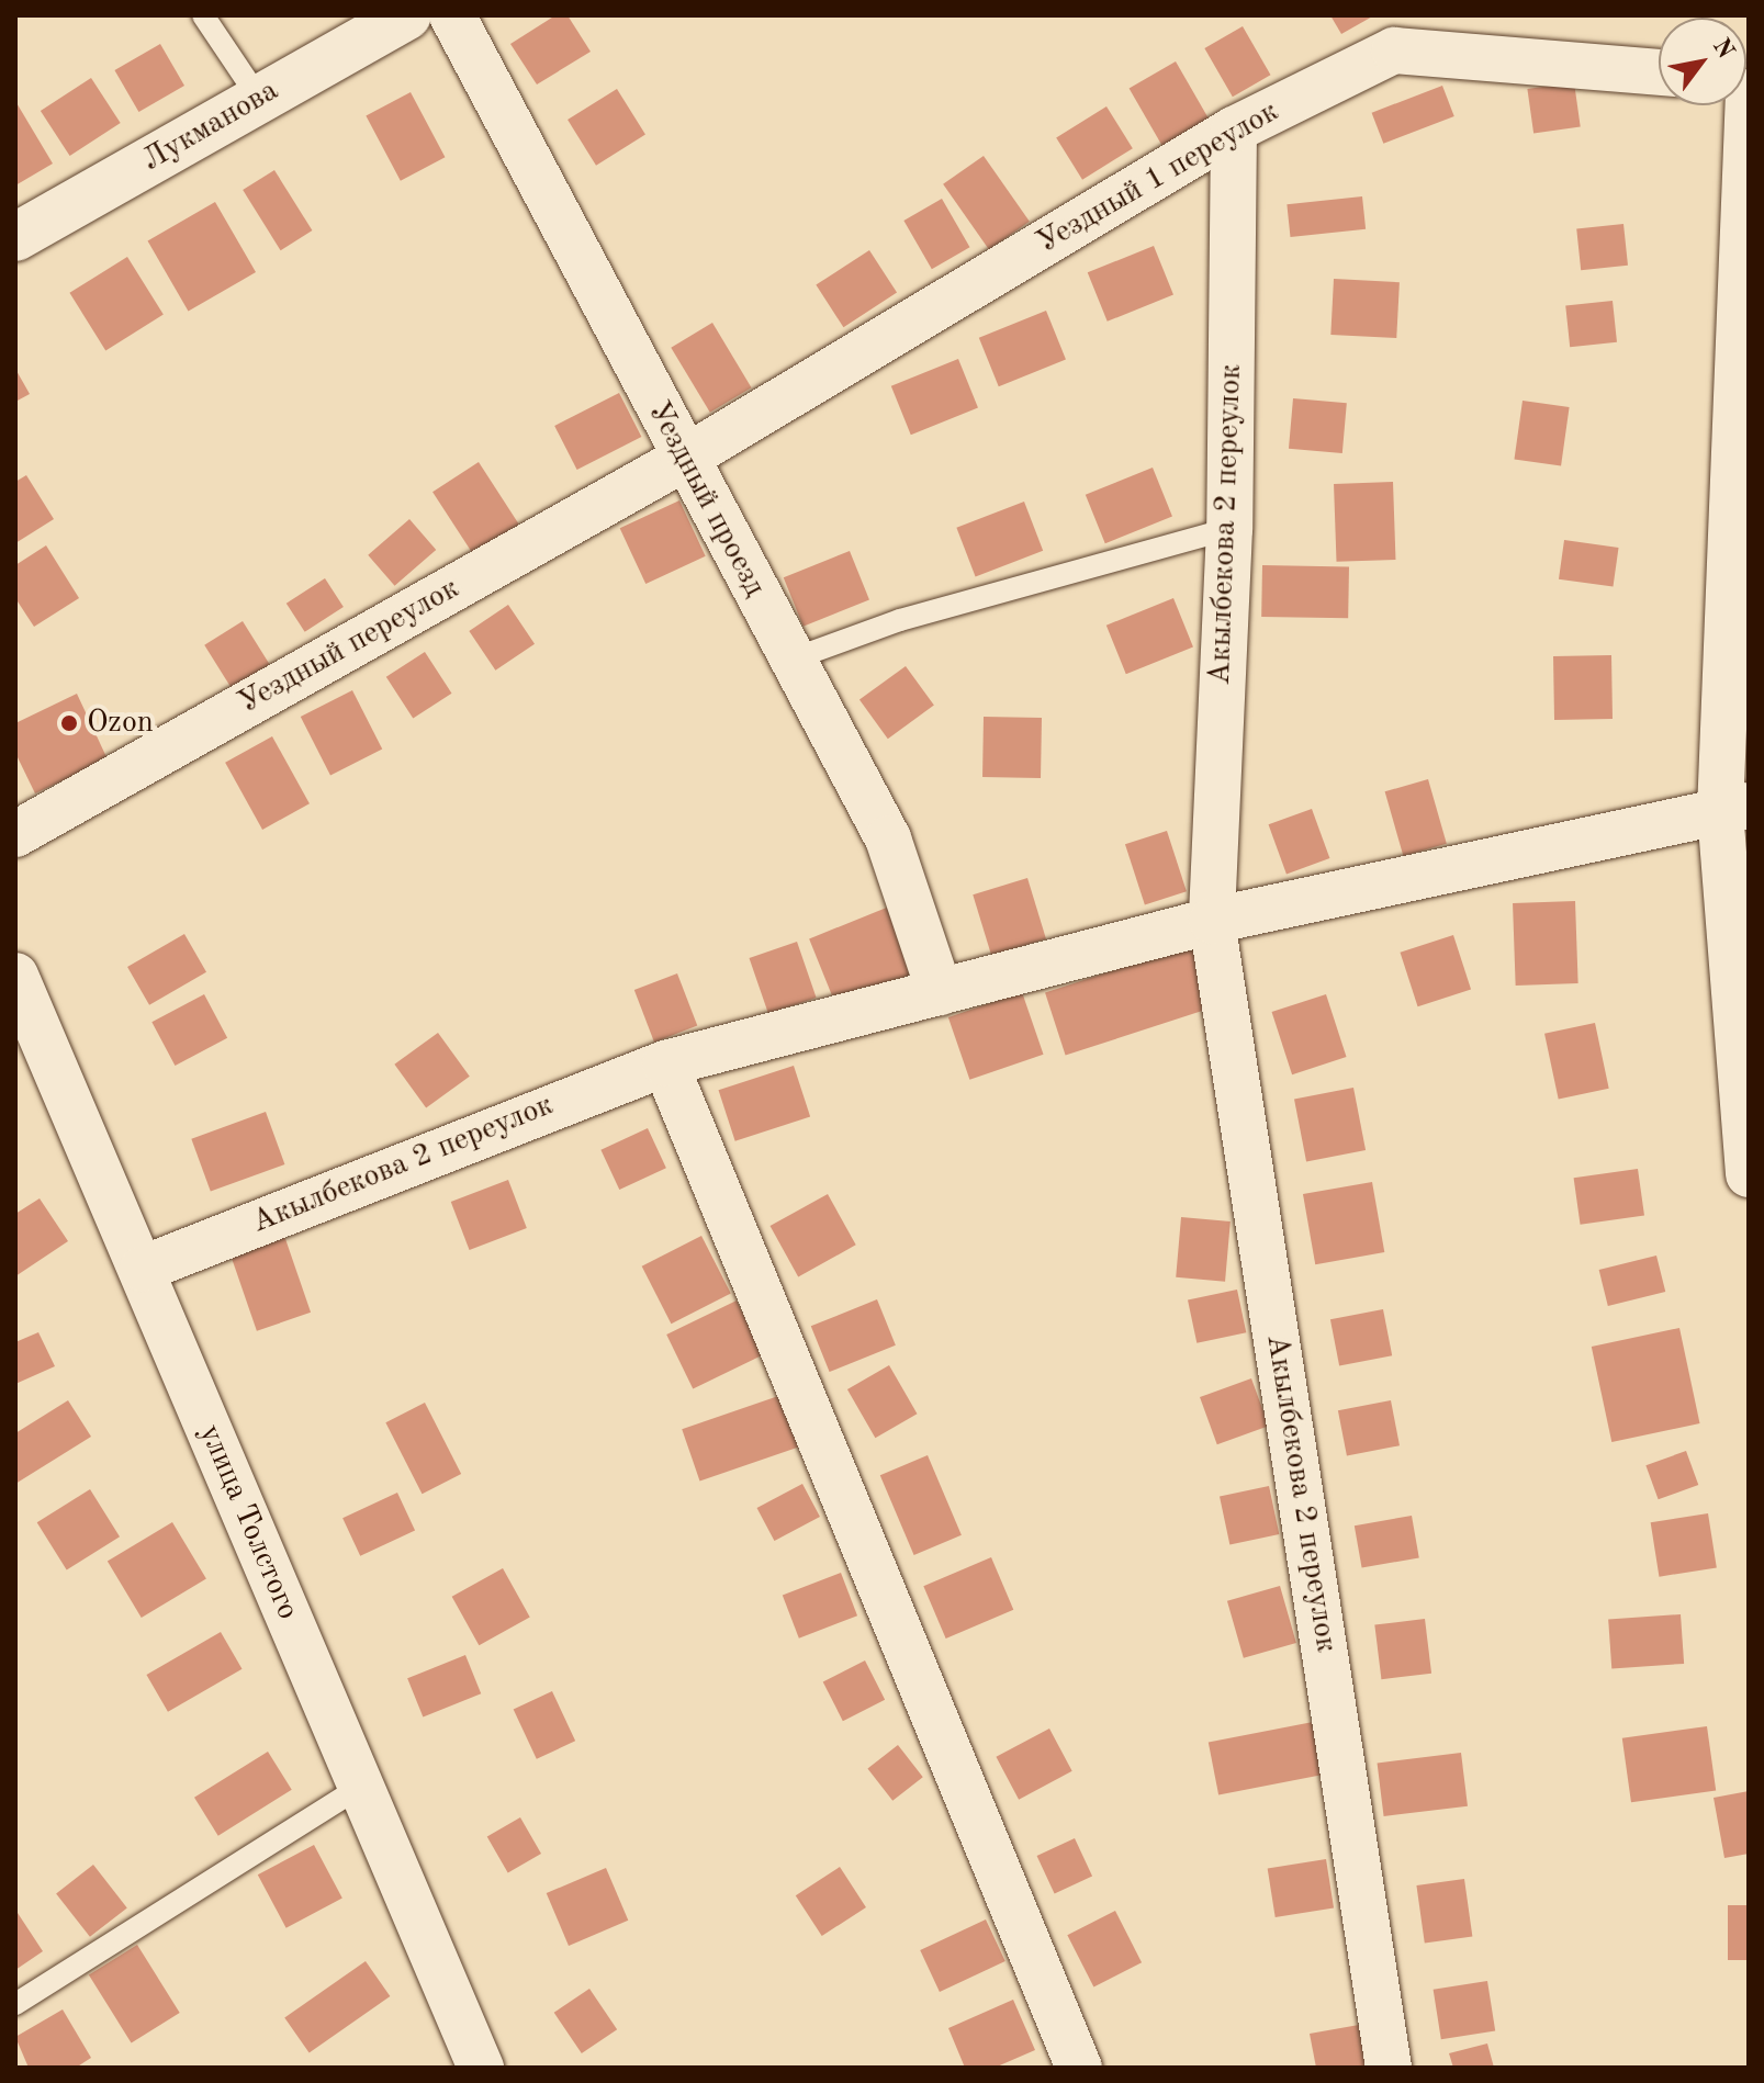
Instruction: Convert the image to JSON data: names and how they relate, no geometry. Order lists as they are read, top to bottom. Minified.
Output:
{"streets":{"street":["Лукманова","Уездный 1 переулок","Уездный проезд","Акылбекова 2 переулок","Уездный переулок","улица Толстого"]},"crossings":[["Уездный 1 переулок","Уездный проезд"],["Уездный 1 переулок","Акылбекова 2 переулок"],["Уездный 1 переулок","Уездный переулок"],["Уездный проезд","Акылбекова 2 переулок"],["Уездный проезд","Уездный переулок"],["Акылбекова 2 переулок","улица Толстого"]],"places":["Ozon"],"north":"top right"}
